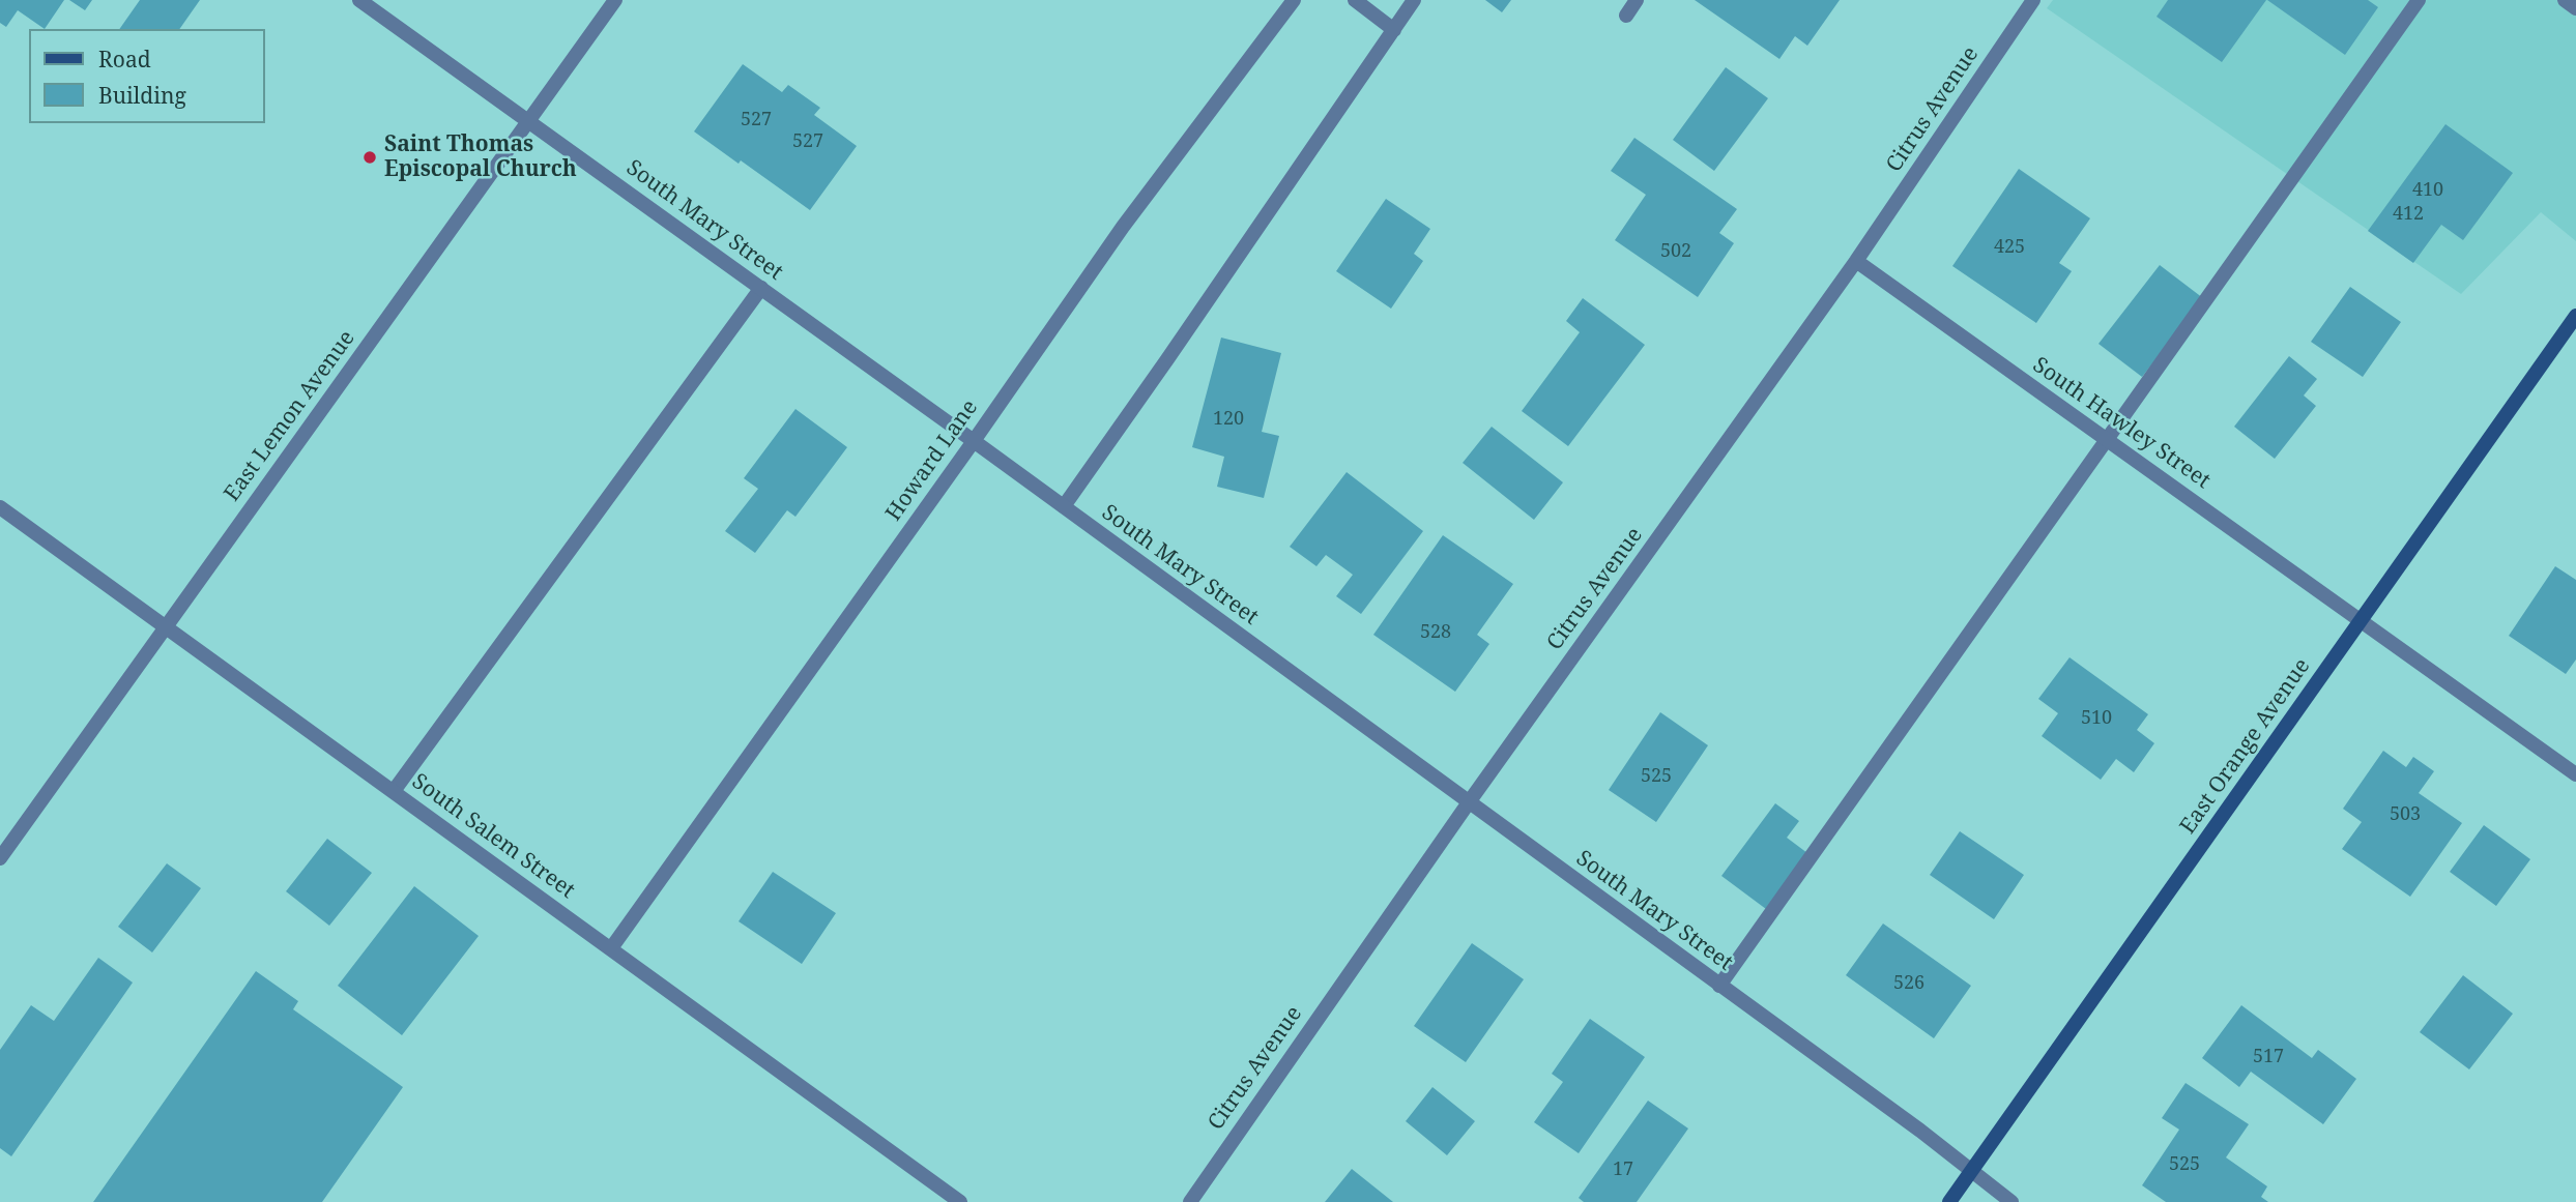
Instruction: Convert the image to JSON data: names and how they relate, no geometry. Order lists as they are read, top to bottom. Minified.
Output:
{"streets":{"main road":["East Orange Avenue"],"street":["Citrus Avenue","South Mary Street","East Lemon Avenue","South Hawley Street","Howard Lane","South Salem Street"]},"crossings":[["Citrus Avenue","South Mary Street"],["Citrus Avenue","South Hawley Street"],["South Mary Street","East Lemon Avenue"],["South Mary Street","Howard Lane"],["South Mary Street","East Orange Avenue"],["East Lemon Avenue","South Salem Street"],["South Hawley Street","East Orange Avenue"],["Howard Lane","South Salem Street"]],"places":["Saint Thomas Episcopal Church"],"house_numbers":["527","527","410","412","425","502","120","528","510","525","503","526","517","525","17"],"legend":["Road","Building"]}
